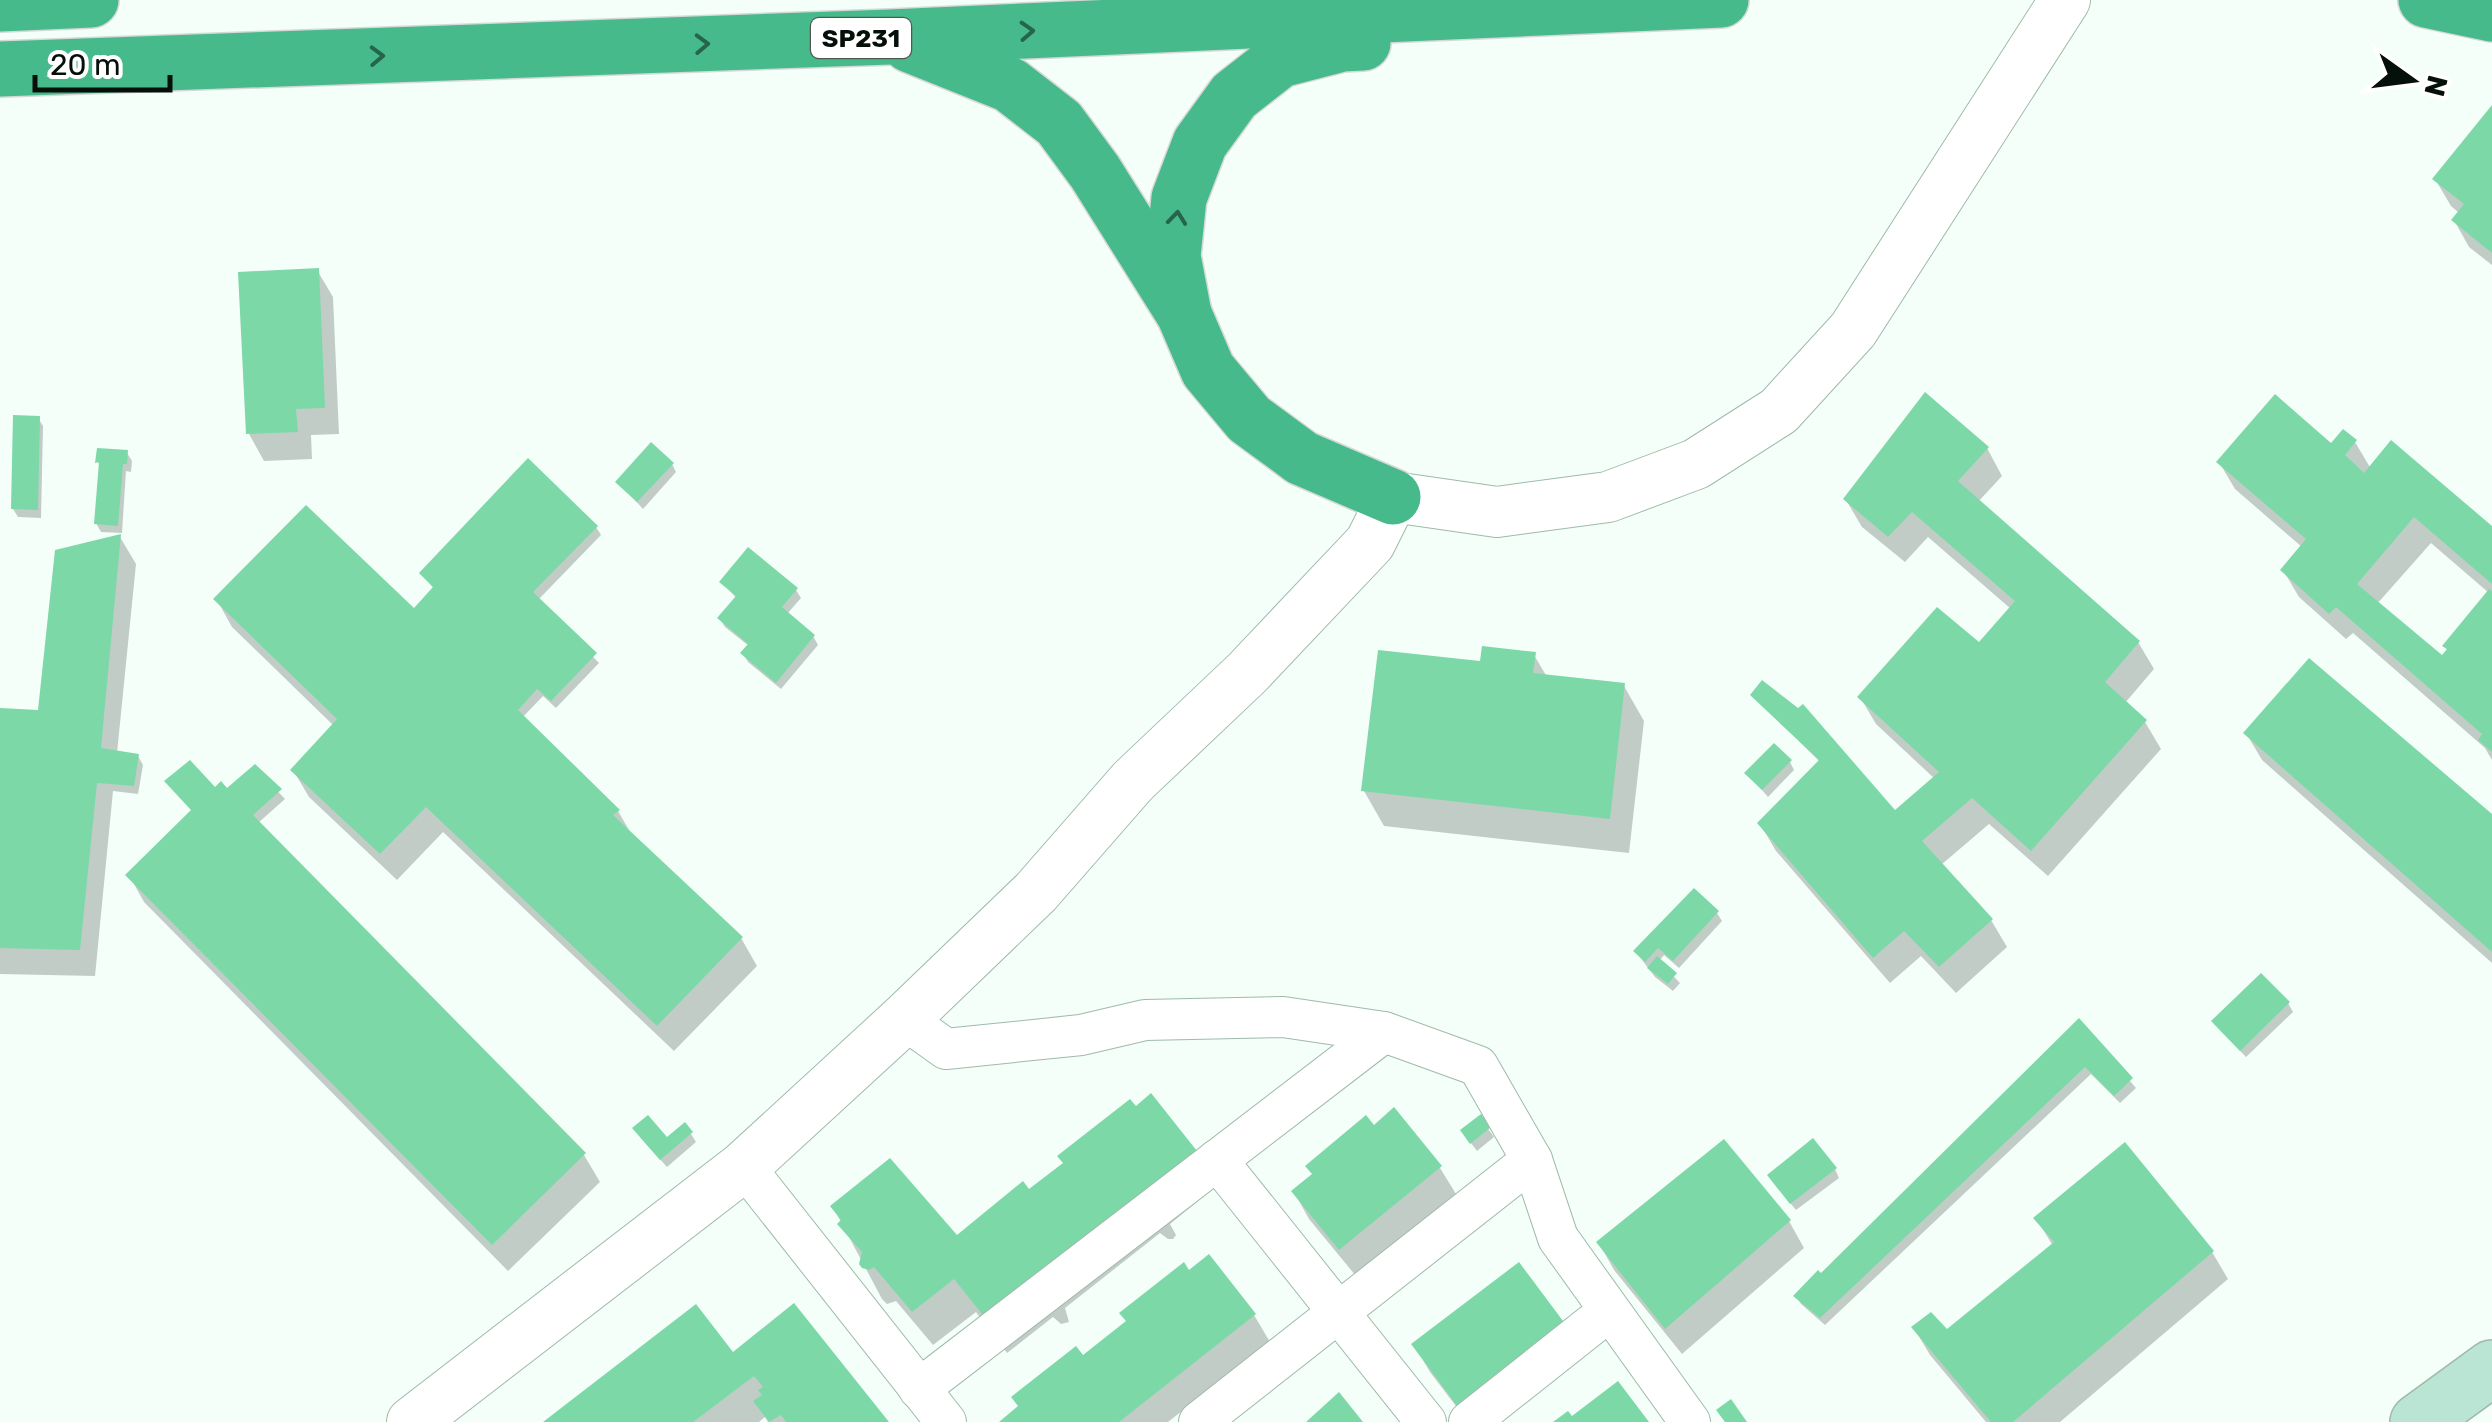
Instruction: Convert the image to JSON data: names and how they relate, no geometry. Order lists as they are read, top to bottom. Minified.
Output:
{"streets":{"highway":["SP231"]},"scale_bar":"20 m","north":"right"}
